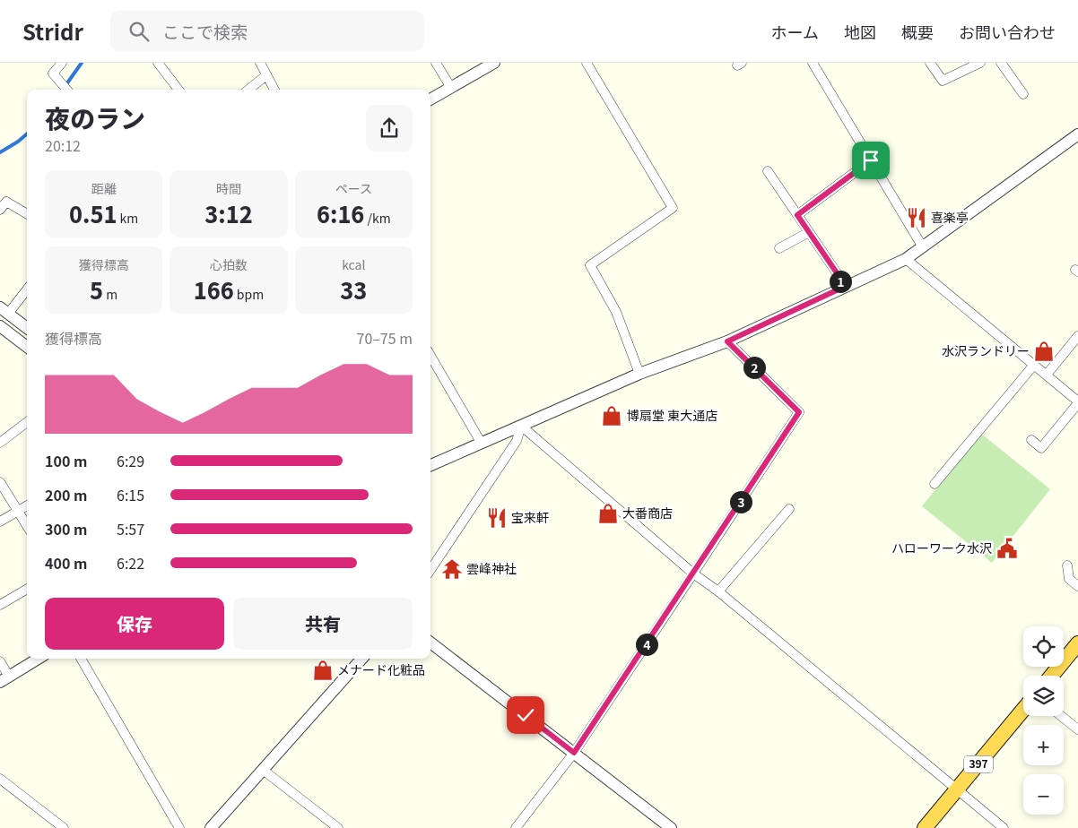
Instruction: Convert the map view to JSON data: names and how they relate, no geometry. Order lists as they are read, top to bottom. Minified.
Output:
{"streets":{"highway":["397"]},"places":{"restaurant":["喜楽亭","宝来軒"],"shop":["水沢ランドリー","博扇堂 東大通店","大番商店","メナード化粧品"],"public building":["ハローワーク水沢"],"temple":["雲峰神社"]},"page":{"header":"Stridr","search":"ここで検索","nav":["ホーム","地図","概要","お問い合わせ"],"heading":["夜のラン","20:12"],"stats":[["距離","0.51 km"],["時間","3:12"],["ペース","6:16 /km"],["獲得標高","5 m"],["心拍数","166 bpm"],["kcal","33"]],"pins":["1","2","3","4"],"chart":["獲得標高","70–75 m"],"list":[{"name":"100 m","note":"6:29"},{"name":"200 m","note":"6:15"},{"name":"300 m","note":"5:57"},{"name":"400 m","note":"6:22"}],"buttons":["保存","共有"],"map_buttons":["+","−"]}}
